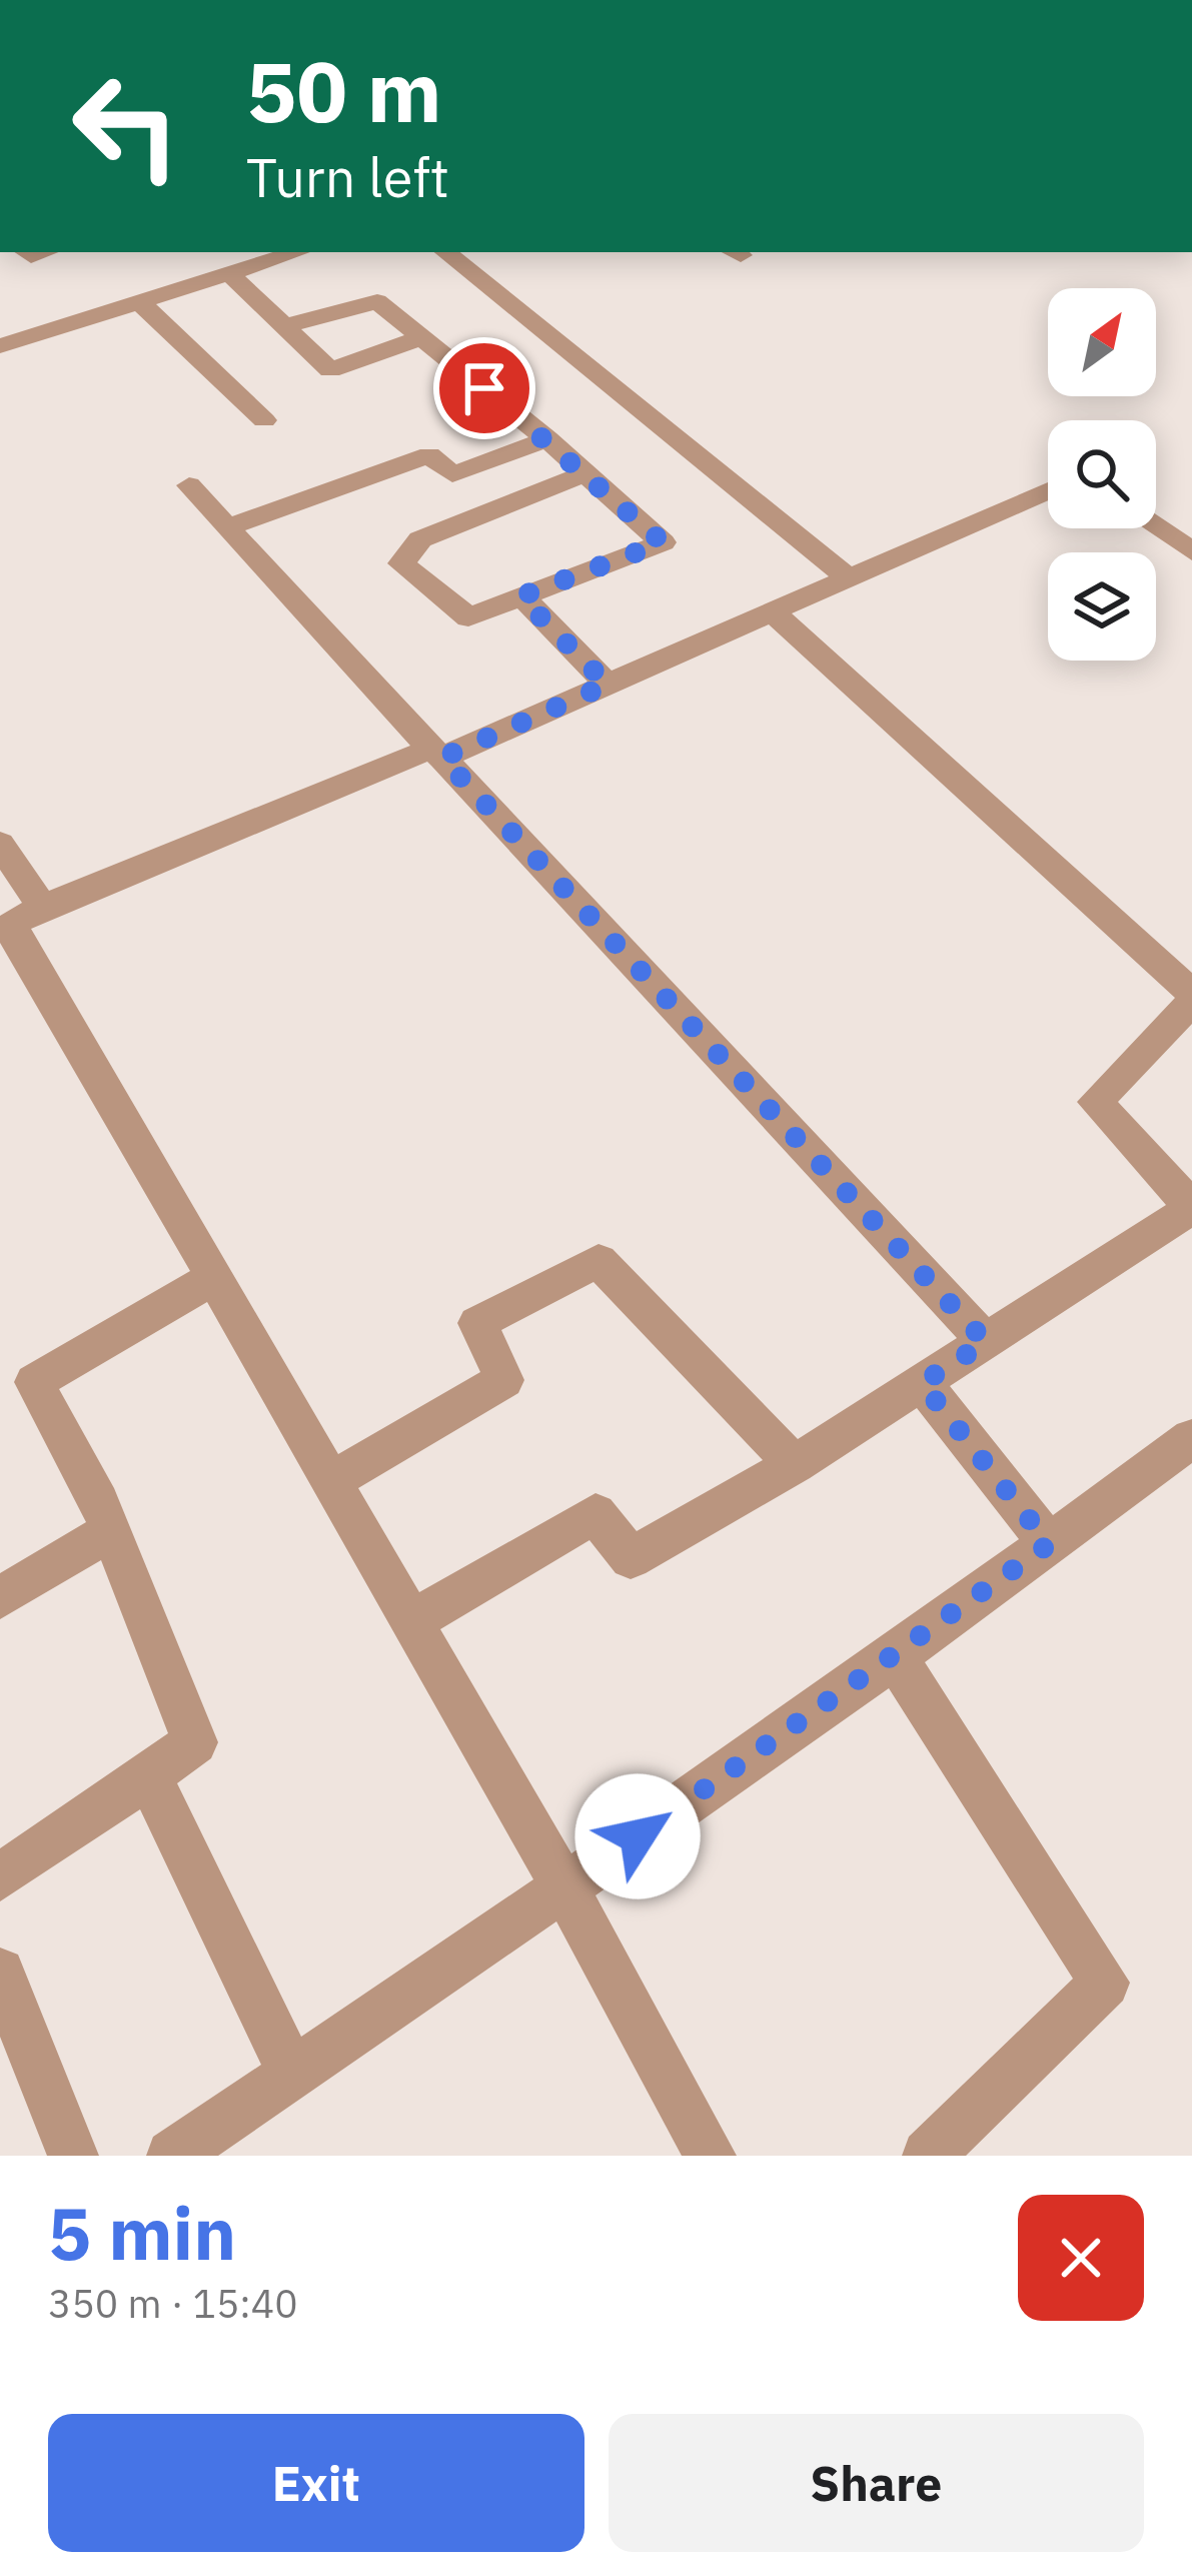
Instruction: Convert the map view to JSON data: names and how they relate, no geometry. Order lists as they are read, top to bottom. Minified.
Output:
{"north":"top right","page":{"turn":["50 m","Turn left"],"heading":["5 min","350 m · 15:40"],"buttons":["Exit","Share"]}}
